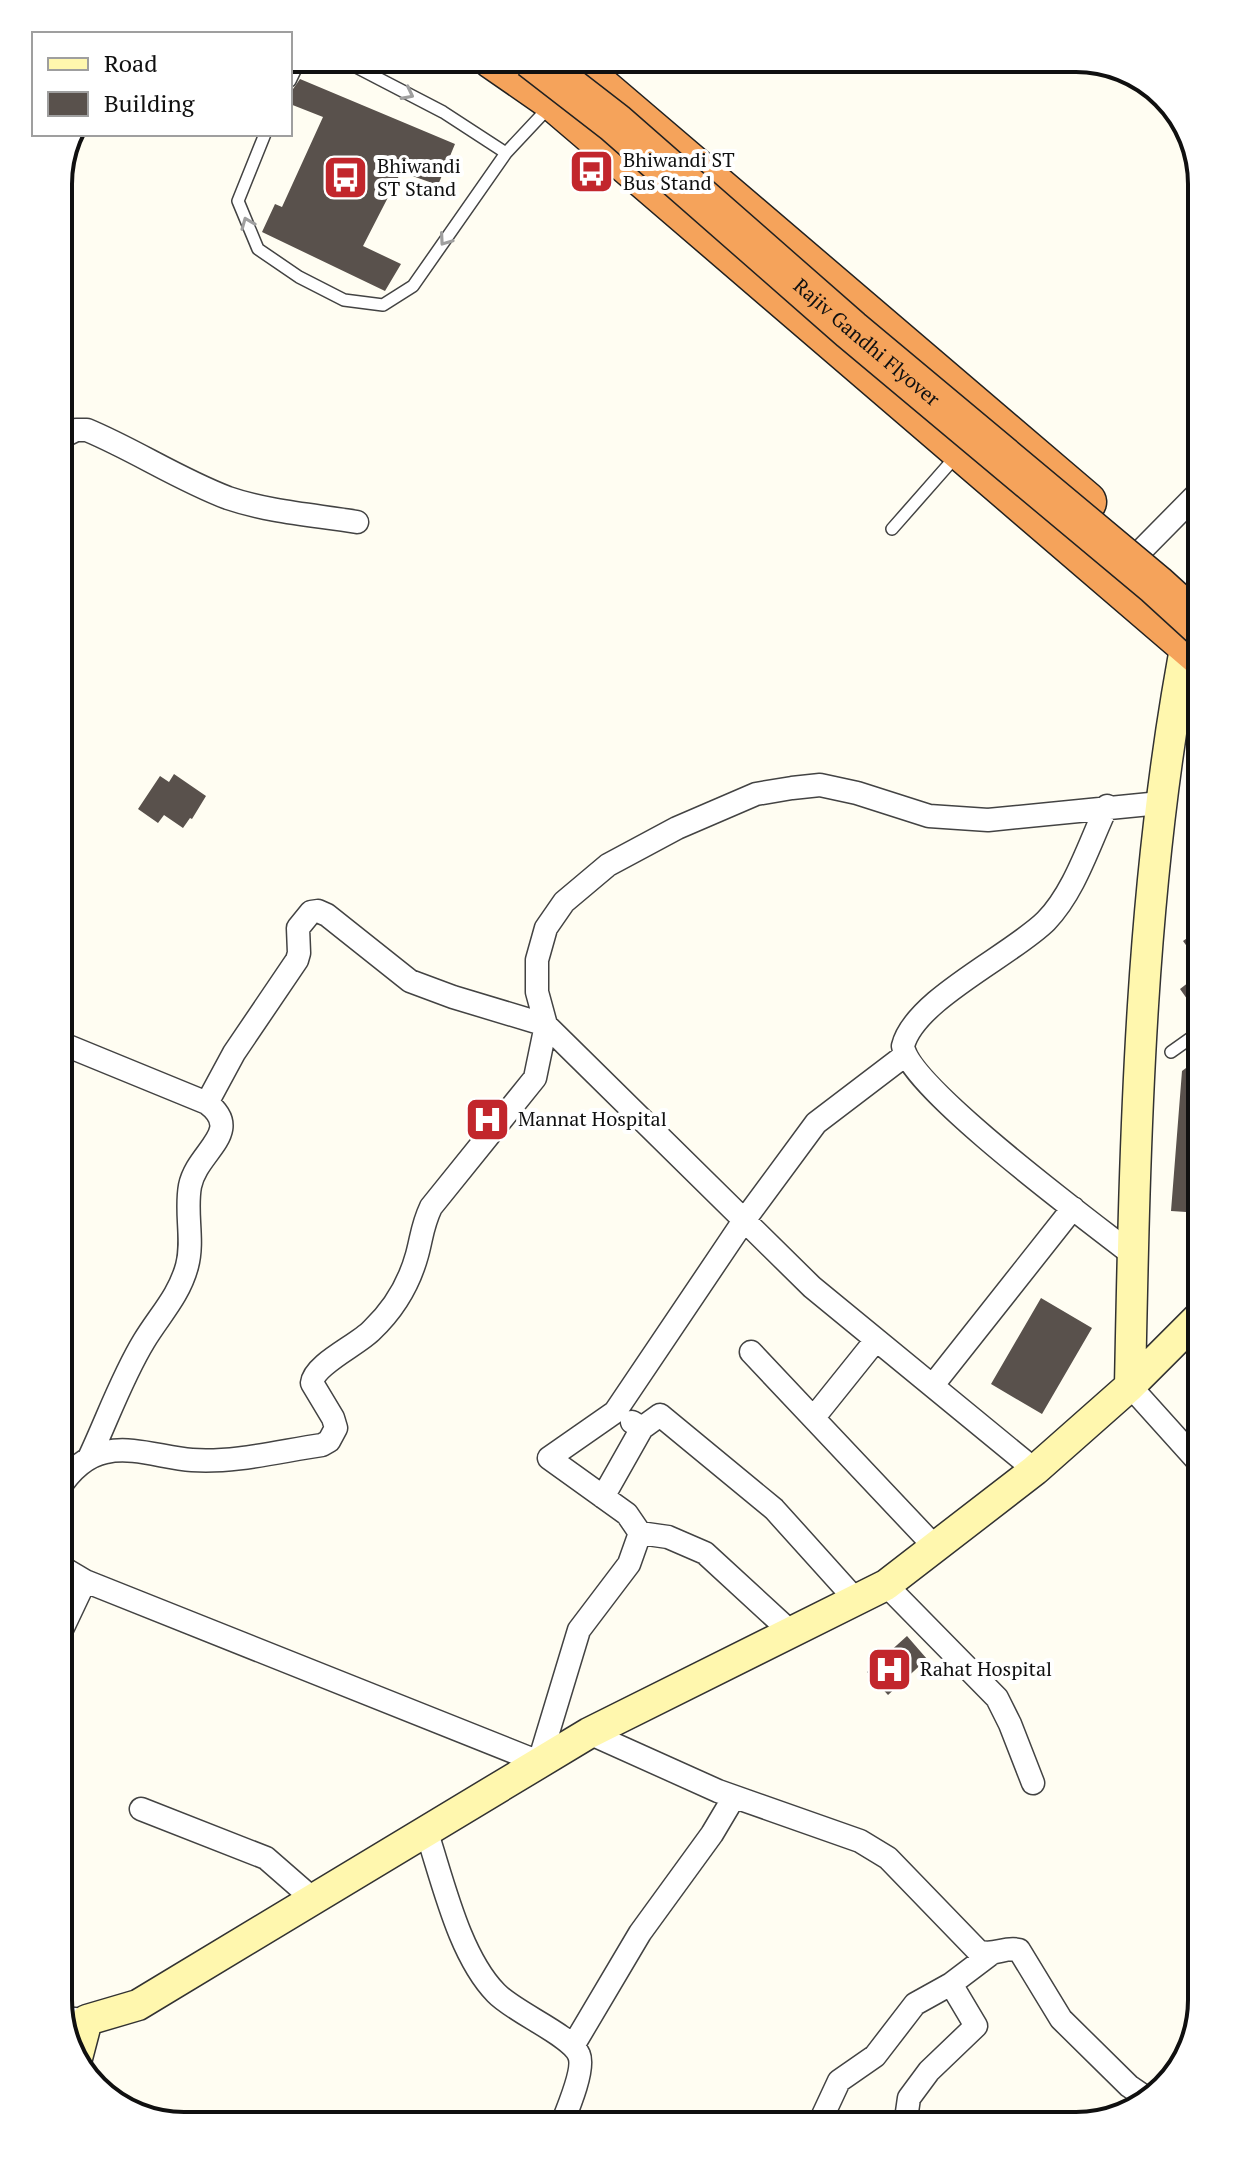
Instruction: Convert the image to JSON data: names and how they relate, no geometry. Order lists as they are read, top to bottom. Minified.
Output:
{"streets":{"highway":["Rajiv Gandhi Flyover"]},"places":{"bus stop":["Bhiwandi ST Bus Stand","Bhiwandi ST Stand"],"hospital":["Mannat Hospital","Rahat Hospital"]},"legend":["Road","Building"]}
